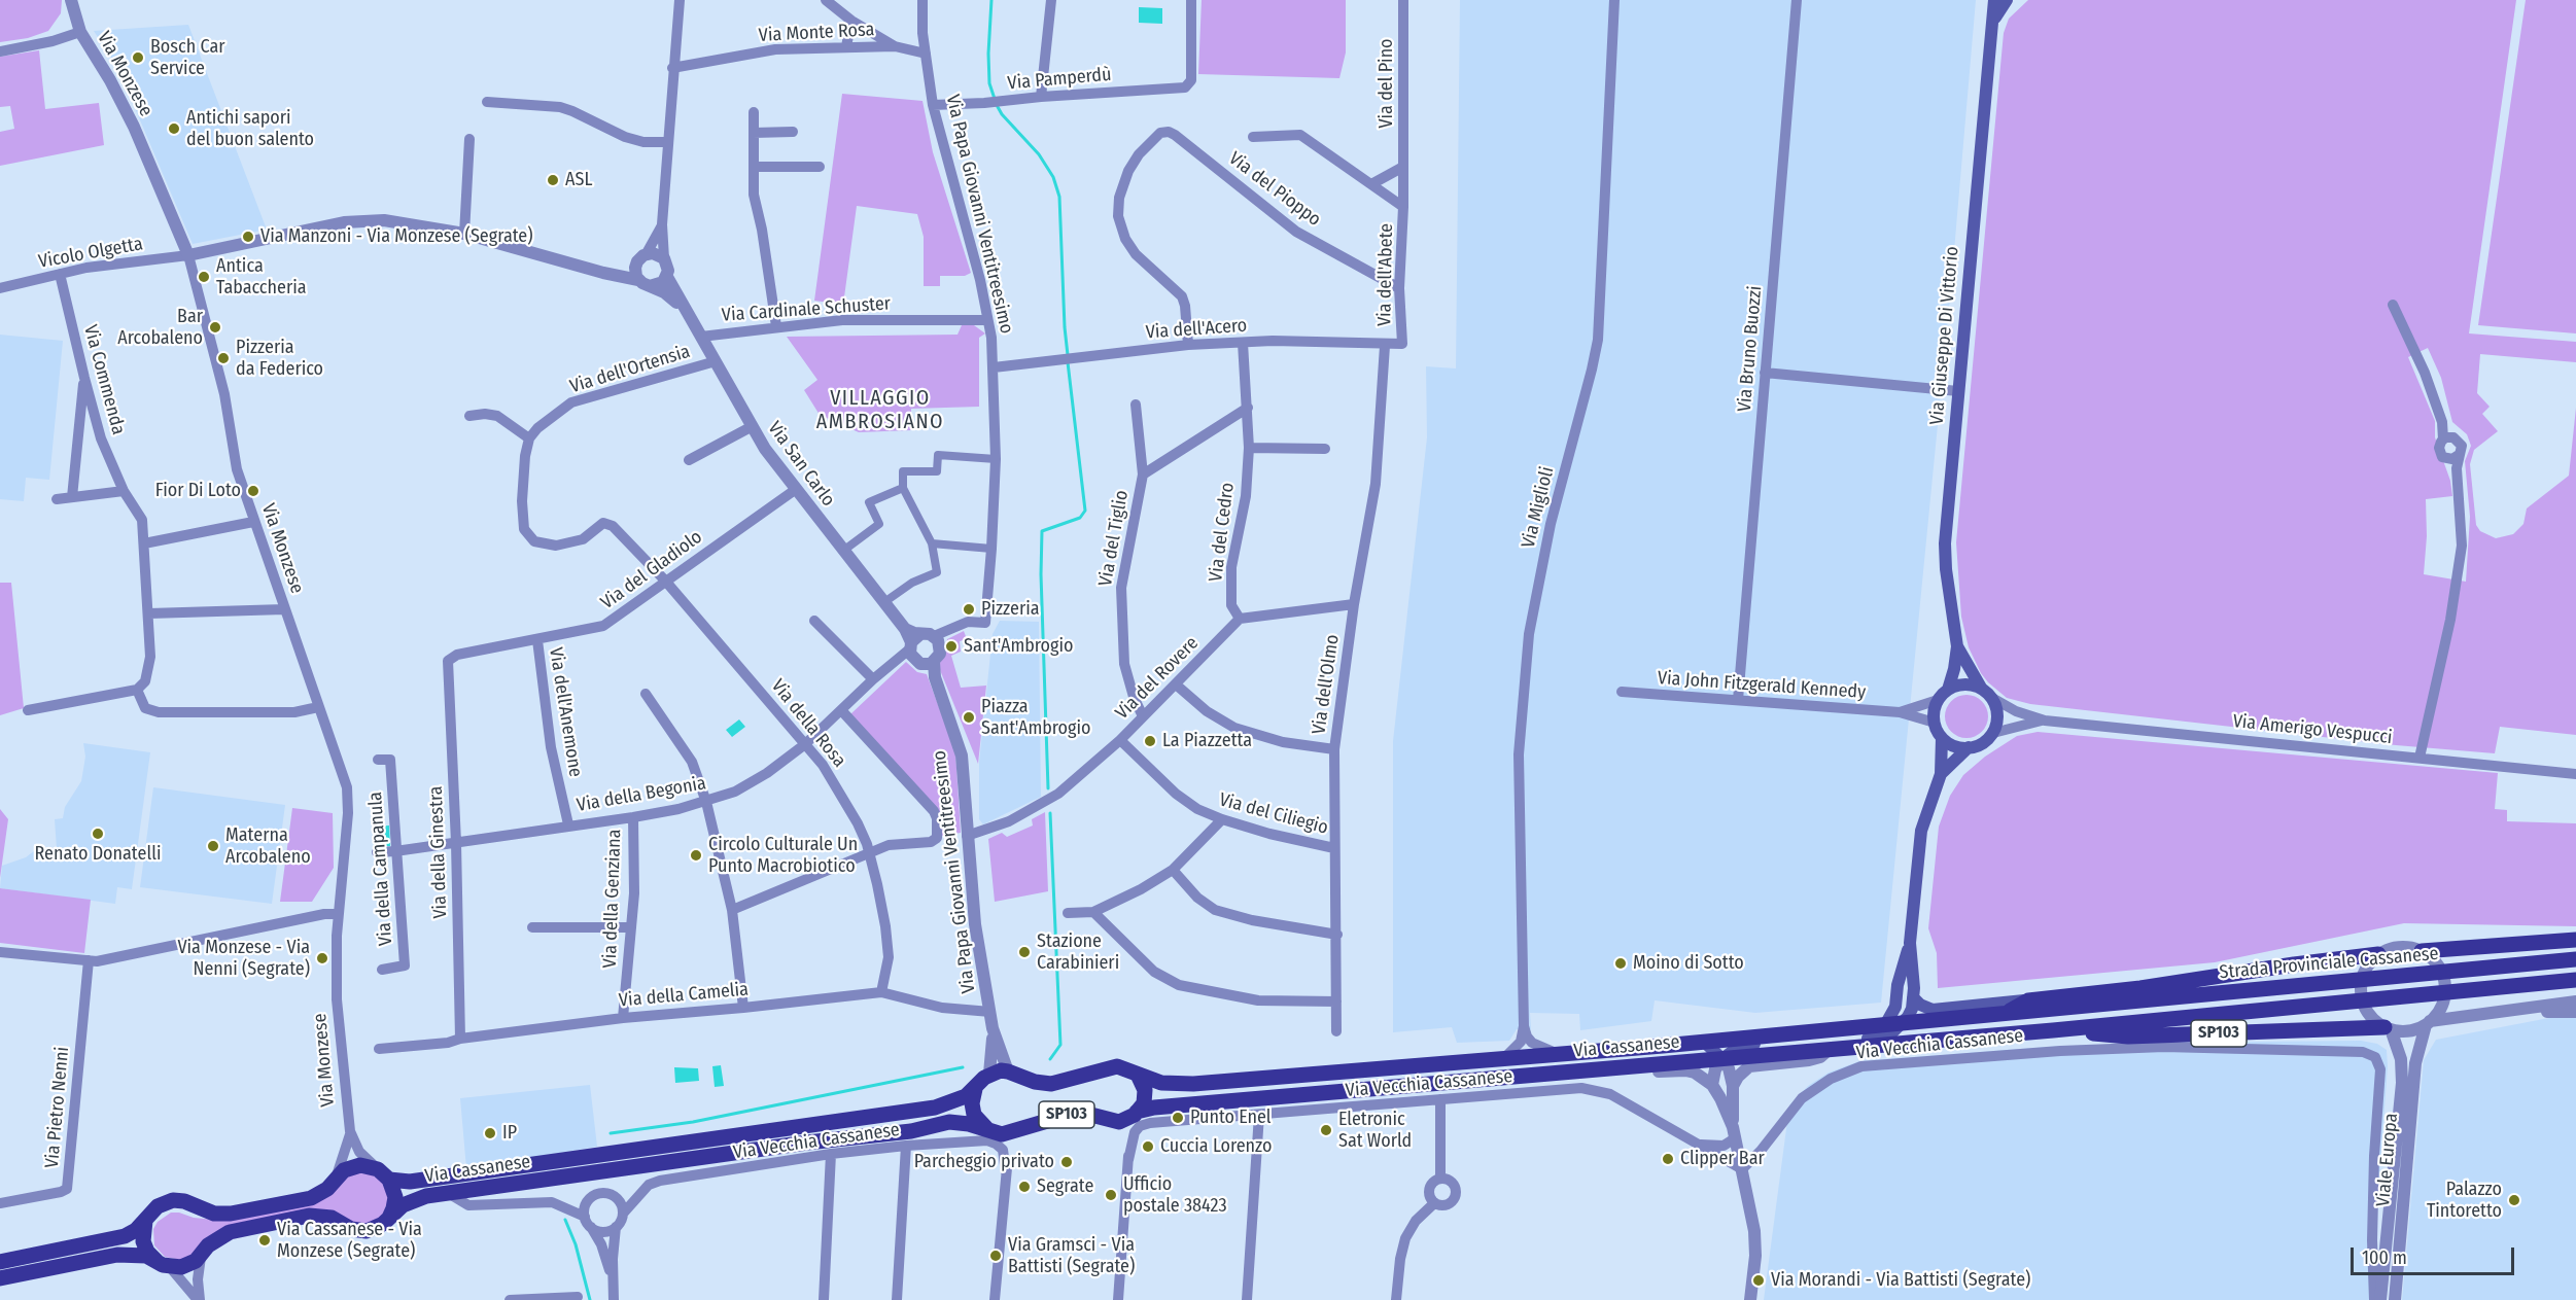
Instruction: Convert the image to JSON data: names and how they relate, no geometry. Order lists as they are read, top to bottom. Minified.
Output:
{"streets":{"main road":["Via Giuseppe Di Vittorio","Strada Provinciale Cassanese","SP103","Via Cassanese"],"street":["Via Monte Rosa","Via Monzese","Via Pamperdù","Via del Pino","Via del Pioppo","Via Papa Giovanni Ventitreesimo","Vicolo Olgetta","Via dell'Abete","Via Cardinale Schuster","Via dell'Acero","Via Bruno Buozzi","Via dell'Ortensia","Via Commenda","Via San Carlo","Via Miglioli","Via del Cedro","Via del Tiglio","Via del Gladiolo","Via del Rovere","Via dell'Olmo","Via John Fitzgerald Kennedy","Via dell'Anemone","Via della Rosa","Via Amerigo Vespucci","Via della Begonia","Via del Ciliegio","Via della Ginestra","Via della Campanula","Via della Genziana","Via della Camelia","Via Vecchia Cassanese","Via Pietro Nenni","Viale Europa"]},"crossings":[["Via Monte Rosa","Via Papa Giovanni Ventitreesimo"],["Via Monzese","Vicolo Olgetta"],["Via Monzese","Via San Carlo"],["Via Pamperdù","Via Papa Giovanni Ventitreesimo"],["Via del Pino","Via dell'Abete"],["Via del Pioppo","Via dell'Abete"],["Via del Pioppo","Via dell'Acero"],["Via Papa Giovanni Ventitreesimo","Via Cardinale Schuster"],["Via Papa Giovanni Ventitreesimo","Via dell'Acero"],["Via Papa Giovanni Ventitreesimo","Via San Carlo"],["Via Papa Giovanni Ventitreesimo","Via del Rovere"],["Via Papa Giovanni Ventitreesimo","Via della Begonia"],["Via Papa Giovanni Ventitreesimo","Via della Camelia"],["Via Papa Giovanni Ventitreesimo","Via Cassanese"],["Vicolo Olgetta","Via Commenda"],["Vicolo Olgetta","Via San Carlo"],["Via dell'Abete","Via dell'Acero"],["Via Cardinale Schuster","Via San Carlo"],["Via dell'Acero","Via del Cedro"],["Via dell'Acero","Via dell'Olmo"],["Via Giuseppe Di Vittorio","Via John Fitzgerald Kennedy"],["Via Giuseppe Di Vittorio","Via Amerigo Vespucci"],["Via Bruno Buozzi","Via John Fitzgerald Kennedy"],["Via dell'Ortensia","Via San Carlo"],["Via dell'Ortensia","Via della Rosa"],["Via San Carlo","Via del Gladiolo"],["Via San Carlo","Via della Begonia"],["Via del Cedro","Via del Tiglio"],["Via del Cedro","Via del Rovere"],["Via del Tiglio","Via del Rovere"],["Via del Gladiolo","Via dell'Anemone"],["Via del Gladiolo","Via della Rosa"],["Via del Gladiolo","Via della Ginestra"],["Via del Rovere","Via del Ciliegio"],["Via dell'Olmo","Via del Ciliegio"],["Via John Fitzgerald Kennedy","Via Amerigo Vespucci"],["Via dell'Anemone","Via della Begonia"],["Via della Rosa","Via della Begonia"],["Via della Rosa","Via della Camelia"],["Via della Begonia","Via della Ginestra"],["Via della Begonia","Via della Campanula"],["Via della Begonia","Via della Genziana"],["Via della Ginestra","Via della Camelia"],["Via della Genziana","Via della Camelia"],["Strada Provinciale Cassanese","Via Cassanese"],["SP103","Via Cassanese"],["SP103","Viale Europa"]],"districts":["VILLAGGIO AMBROSIANO"],"places":["Bosch Car Service","Antichi sapori del buon salento","ASL","Via Manzoni - Via Monzese (Segrate)","Antica Tabaccheria","Bar Arcobaleno","Pizzeria da Federico","Fior Di Loto","Pizzeria","Sant'Ambrogio","Piazza Sant'Ambrogio","La Piazzetta","Renato Donatelli","Materna Arcobaleno","Circolo Culturale Un Punto Macrobiotico","Stazione Carabinieri","Via Monzese - Via Nenni (Segrate)","Moino di Sotto","Punto Enel","Eletronic Sat World","IP","Cuccia Lorenzo","Clipper Bar","Parcheggio privato","Segrate","Ufficio postale 38423","Palazzo Tintoretto","Via Cassanese - Via Monzese (Segrate)","Via Gramsci - Via Battisti (Segrate)","Via Morandi - Via Battisti (Segrate)"],"scale_bar":"100 m"}
